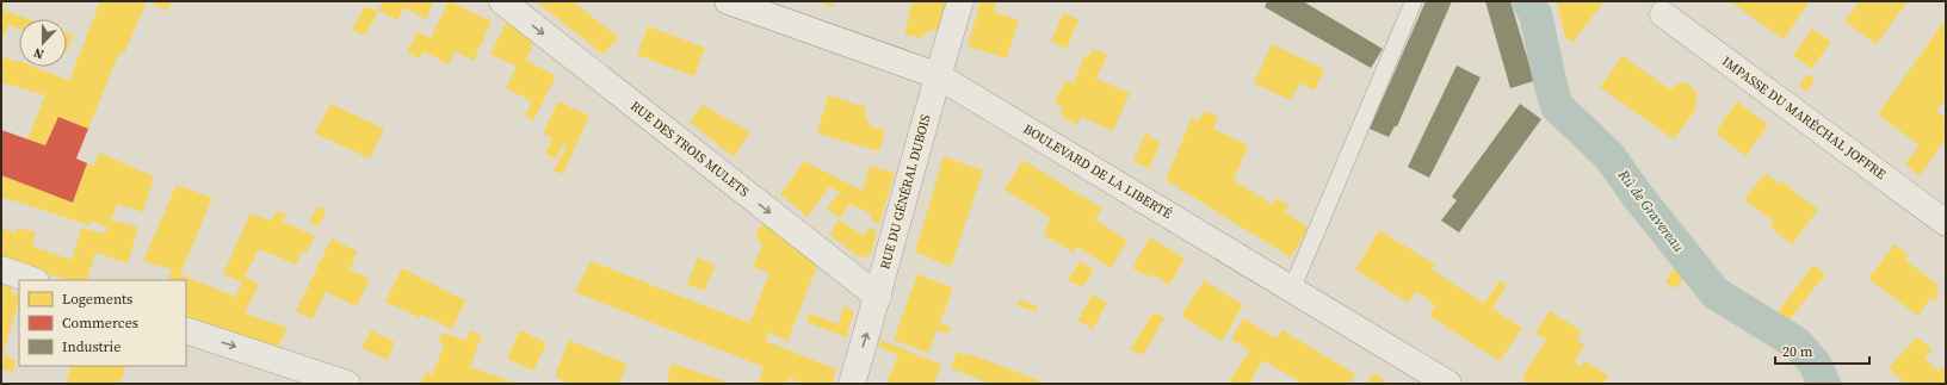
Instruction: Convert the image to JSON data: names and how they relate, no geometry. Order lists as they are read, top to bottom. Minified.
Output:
{"streets":{"street":["IMPASSE DU MARÉCHAL JOFFRE","RUE DES TROIS MULETS","BOULEVARD DE LA LIBERTÉ","RUE DU GÉNÉRAL DUBOIS"]},"crossings":[["RUE DES TROIS MULETS","RUE DU GÉNÉRAL DUBOIS"],["BOULEVARD DE LA LIBERTÉ","RUE DU GÉNÉRAL DUBOIS"]],"one_way":["RUE DES TROIS MULETS"],"water":["Rû de Gravereau"],"legend":["Logements","Commerces","Industrie"],"scale_bar":"20 m","north":"bottom"}
